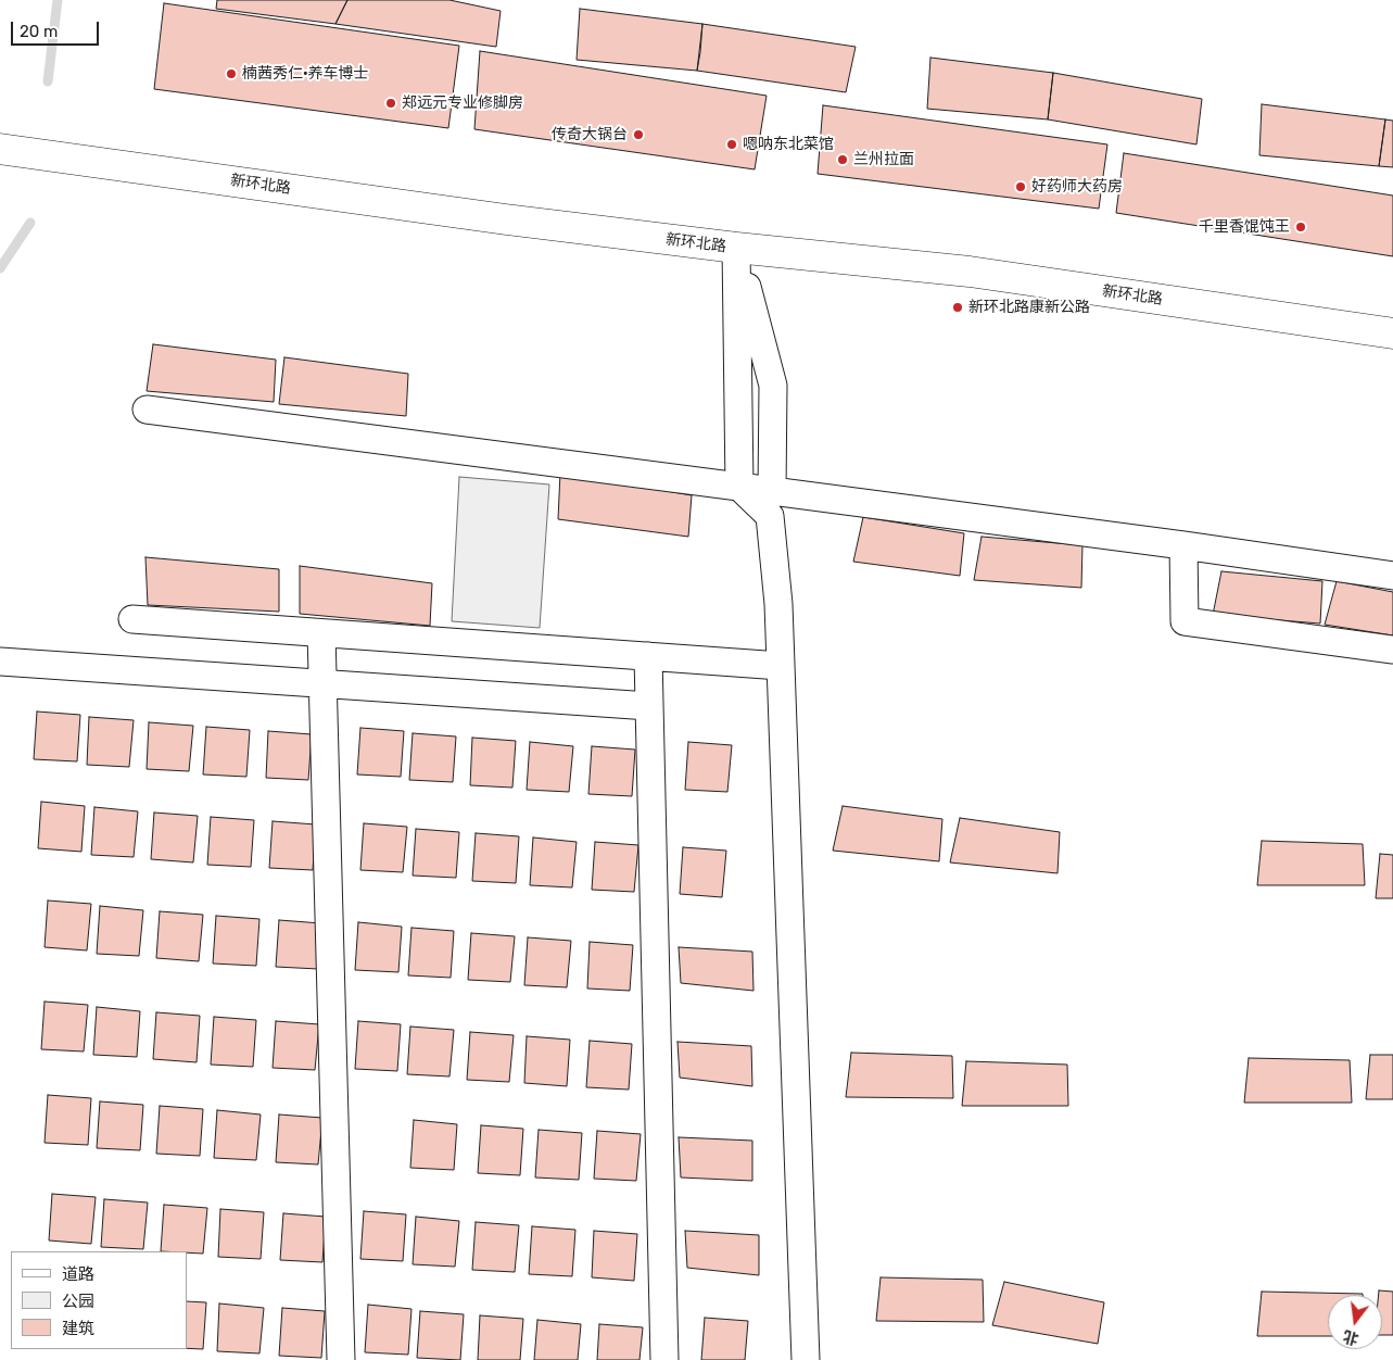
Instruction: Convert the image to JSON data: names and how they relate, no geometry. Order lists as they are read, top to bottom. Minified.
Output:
{"streets":{"street":["新环北路"]},"places":["楠茜秀仁·养车博士","郑远元专业修脚房","传奇大锅台","嗯呐东北菜馆","兰州拉面","好药师大药房","千里香馄饨王","新环北路康新公路"],"legend":["道路","公园","建筑"],"scale_bar":"20 m","north":"bottom"}
